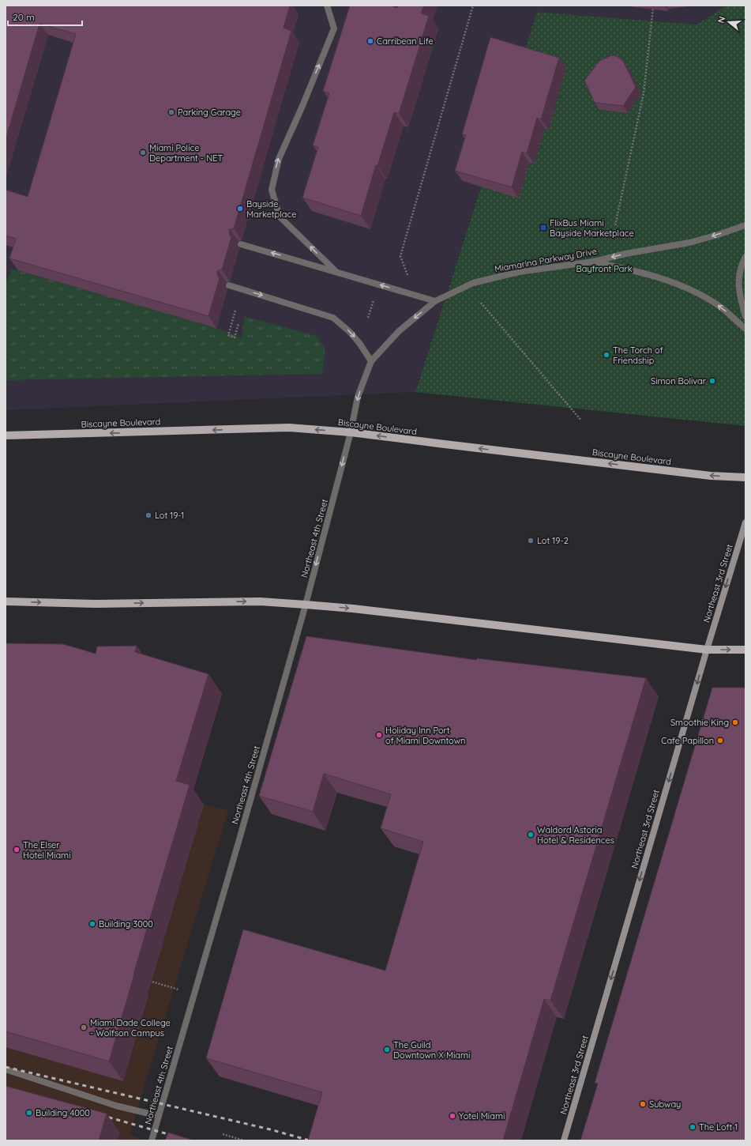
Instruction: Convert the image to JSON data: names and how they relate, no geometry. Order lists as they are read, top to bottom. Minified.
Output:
{"streets":{"main road":["Biscayne Boulevard"],"street":["Miamarina Parkway Drive","Northeast 4th Street","Northeast 3rd Street"]},"crossings":[["Miamarina Parkway Drive","Biscayne Boulevard"],["Miamarina Parkway Drive","Northeast 4th Street"],["Biscayne Boulevard","Northeast 4th Street"]],"one_way":["Miamarina Parkway Drive","Biscayne Boulevard","Northeast 3rd Street"],"parks":["Bayfront Park"],"places":{"other":["Carribean Life","Parking Garage","Miami Police Department - NET","Bayside Marketplace","The Torch of Friendship","Simon Bolivar","Lot 19-1","Lot 19-2","Smoothie King","Holiday Inn Port of Miami Downtown","Cafe Papillon","Waldord Astoria Hotel & Residences","The Elser Hotel Miami","Building 3000","Miami Dade College - Wolfson Campus","The Guild Downtown X Miami","Subway","Building 4000","Yotel Miami","The Loft 1"],"transit":["FlixBus Miami Bayside Marketplace"]},"scale_bar":"20 m","north":"left"}
